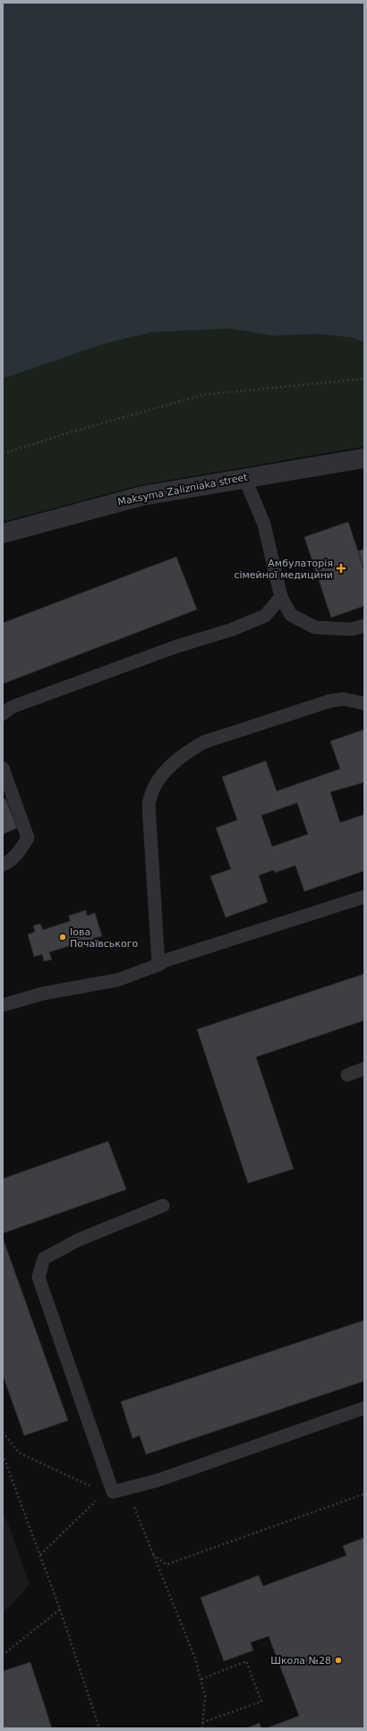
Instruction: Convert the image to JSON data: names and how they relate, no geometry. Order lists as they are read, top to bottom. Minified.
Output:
{"streets":{"street":["Maksyma Zalizniaka street"]},"places":{"health":["Амбулаторія сімейної медицини"],"other":["Іова Почаївського","Школа №28"]}}
